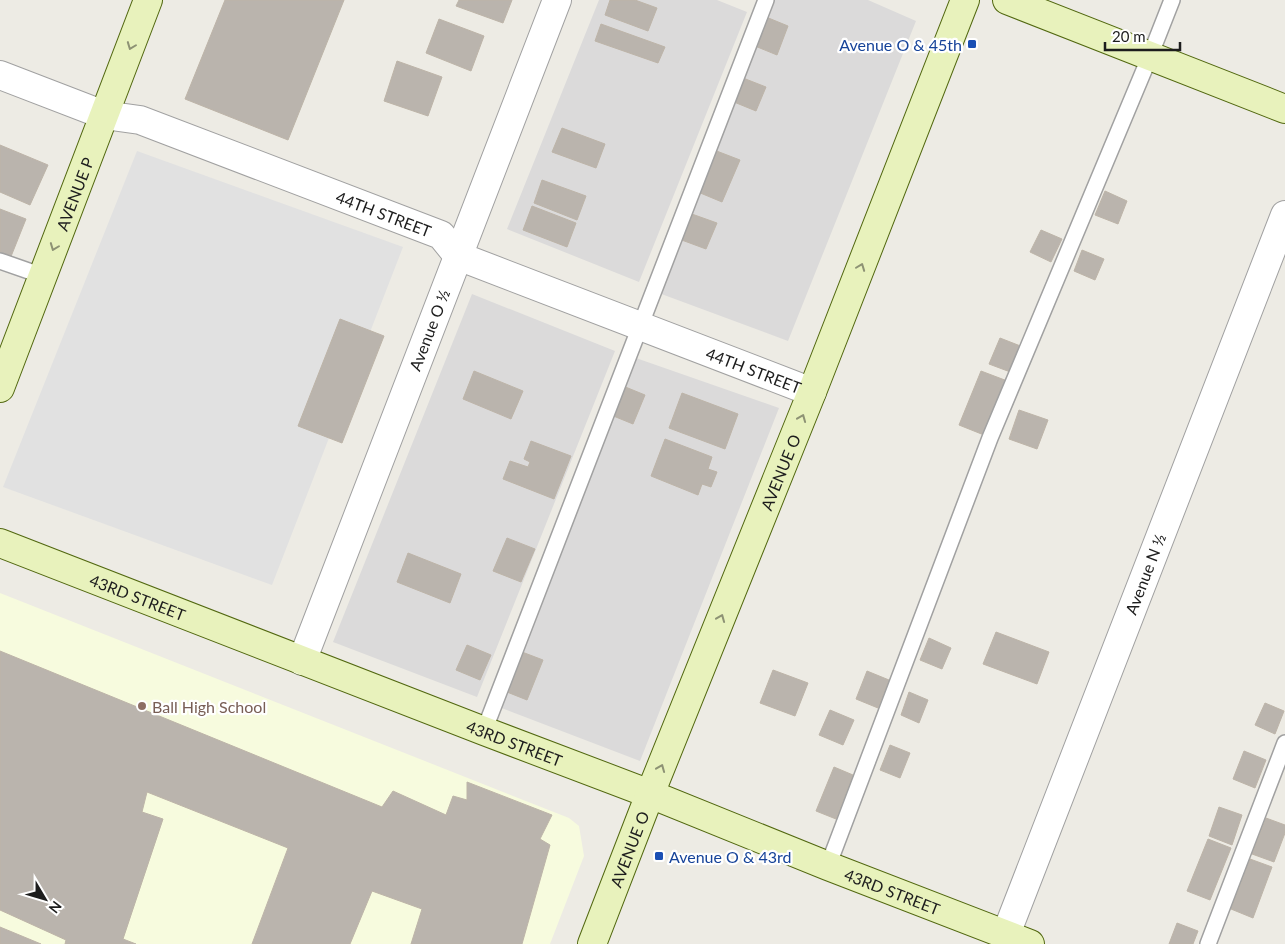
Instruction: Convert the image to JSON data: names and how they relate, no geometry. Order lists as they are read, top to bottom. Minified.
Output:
{"streets":{"main road":["AVENUE P","AVENUE O","43RD STREET"],"street":["44TH STREET","Avenue O ½","Avenue N ½"]},"crossings":[["AVENUE P","44TH STREET"],["44TH STREET","Avenue O ½"],["44TH STREET","AVENUE O"],["Avenue O ½","43RD STREET"],["AVENUE O","43RD STREET"],["Avenue N ½","43RD STREET"]],"one_way":["AVENUE P","AVENUE O"],"places":{"transit":["Avenue O & 45th","Avenue O & 43rd"],"other":["Ball High School"]},"scale_bar":"20 m","north":"bottom right"}
